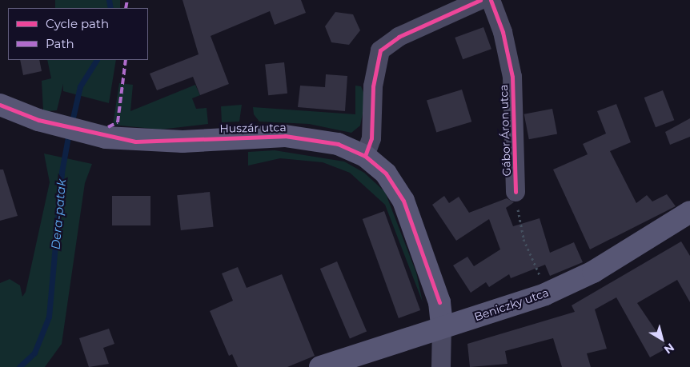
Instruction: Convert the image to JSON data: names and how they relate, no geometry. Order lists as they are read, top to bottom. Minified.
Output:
{"streets":{"street":["Huszár utca","Gábor Áron utca","Beniczky utca"]},"crossings":[["Huszár utca","Beniczky utca"],["Gábor Áron utca","Beniczky utca"]],"water":["Dera-patak"],"legend":["Cycle path","Path"],"north":"bottom right"}
